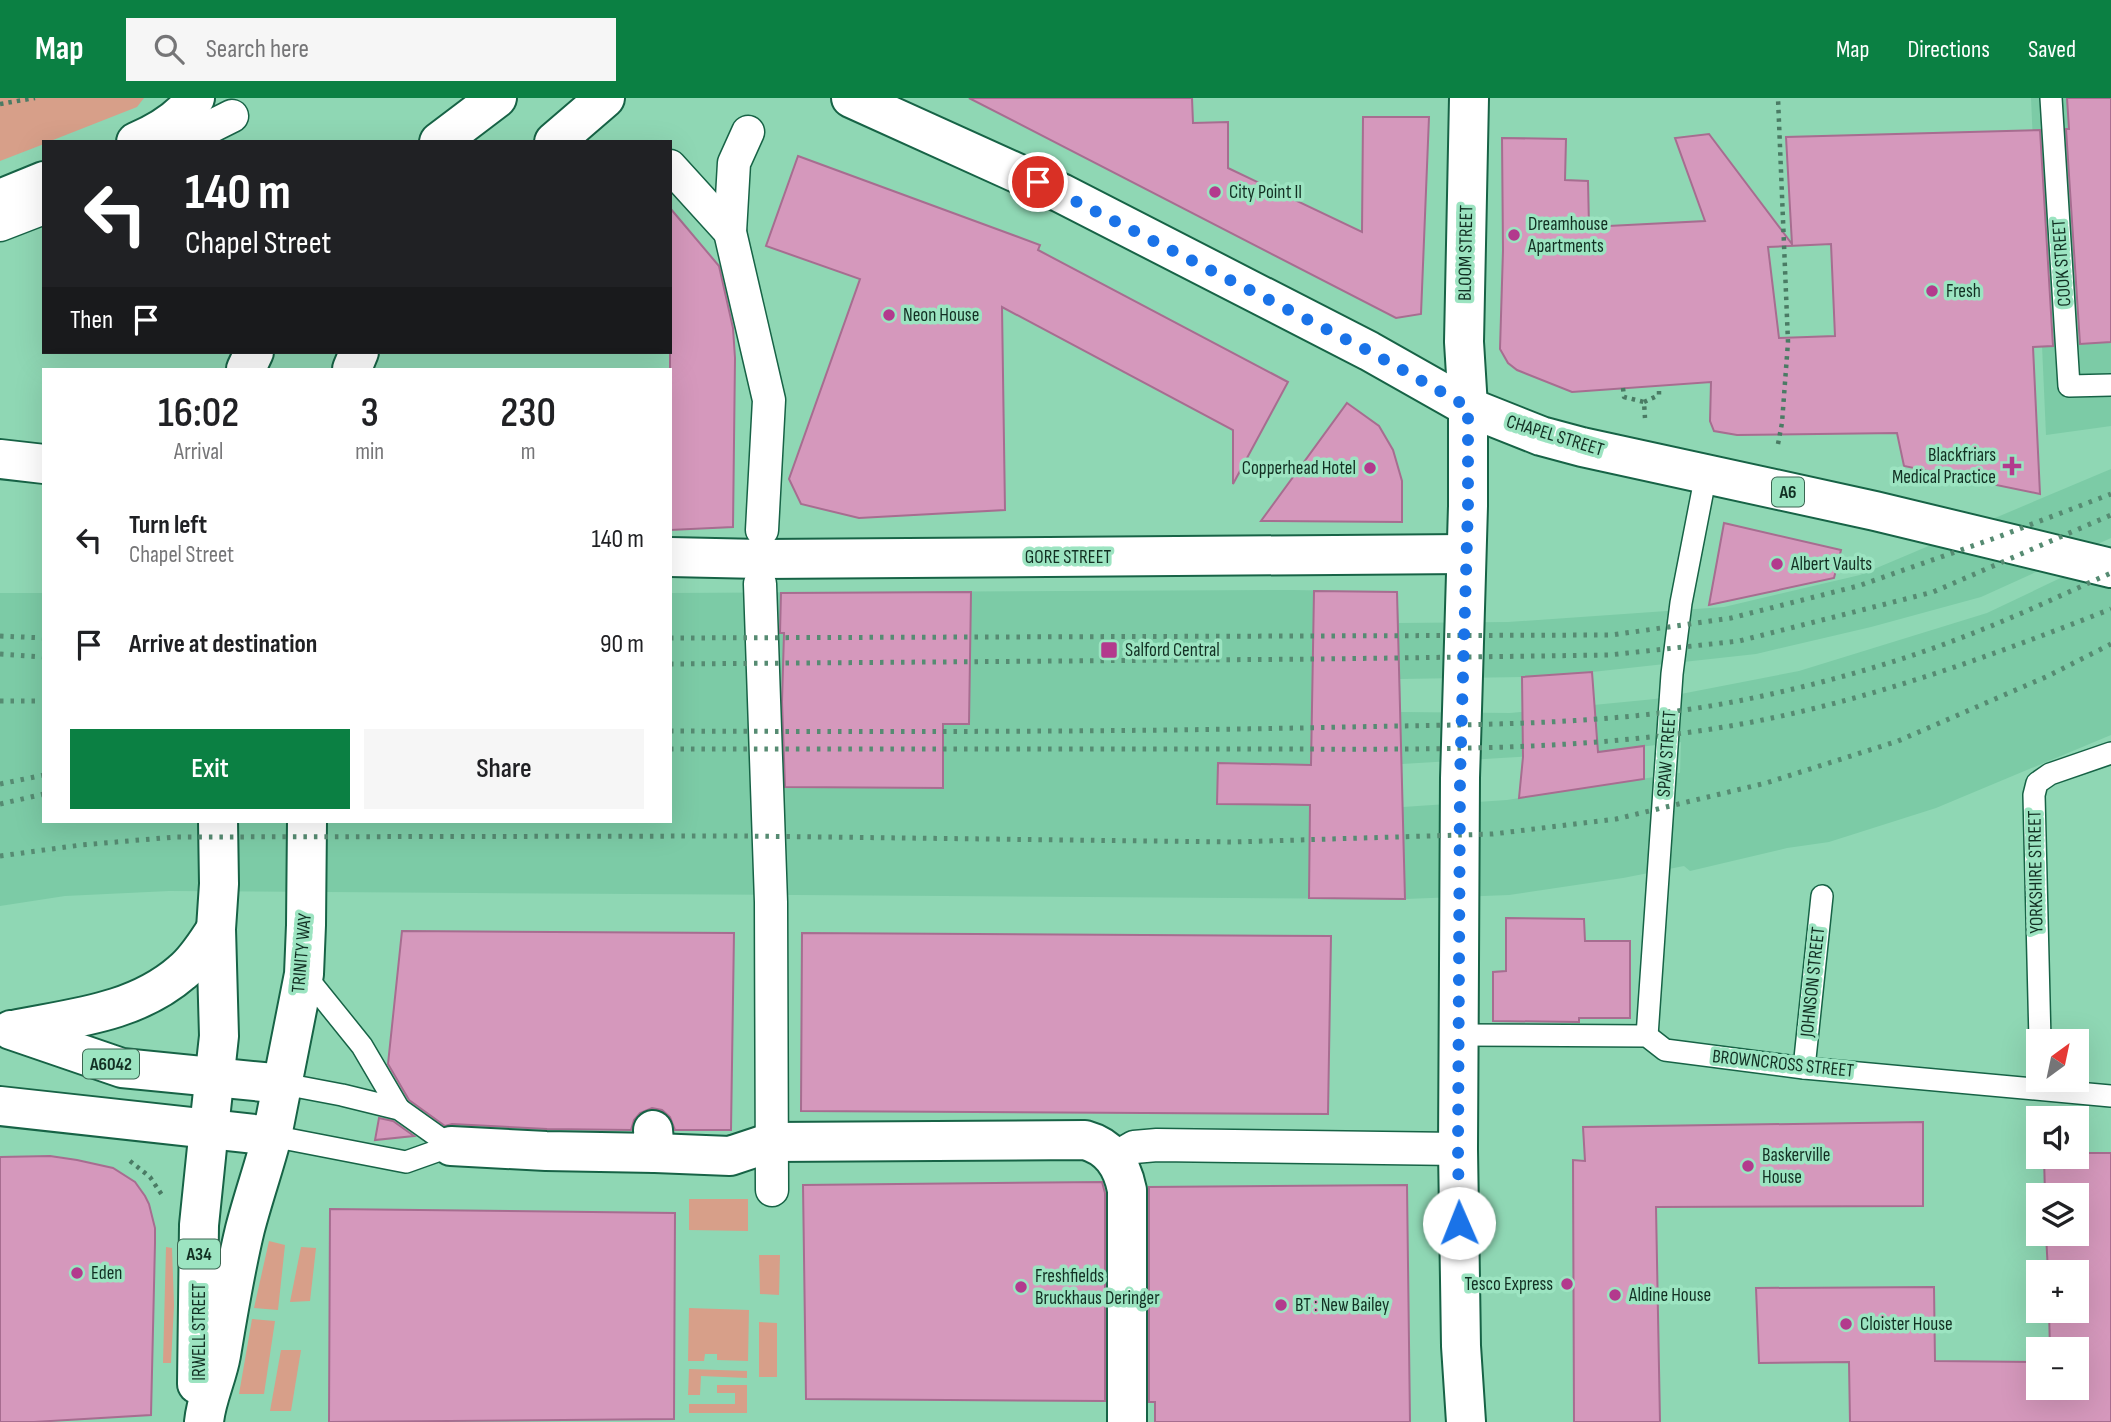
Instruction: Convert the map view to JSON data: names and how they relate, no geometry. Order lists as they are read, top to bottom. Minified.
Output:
{"streets":{"main road":["BLOOM STREET","CHAPEL STREET","A6","GORE STREET","TRINITY WAY","A6042","A34","IRWELL STREET"],"lane":["COOK STREET","SPAW STREET","YORKSHIRE STREET","JOHNSON STREET","BROWNCROSS STREET"]},"crossings":[["BLOOM STREET","CHAPEL STREET"],["BLOOM STREET","GORE STREET"],["BLOOM STREET","BROWNCROSS STREET"],["CHAPEL STREET","SPAW STREET"],["SPAW STREET","BROWNCROSS STREET"],["TRINITY WAY","A6042"],["TRINITY WAY","IRWELL STREET"],["JOHNSON STREET","BROWNCROSS STREET"],["A6042","A34"],["A34","IRWELL STREET"]],"places":{"other":["City Point II","Dreamhouse Apartments","Fresh","Neon House","Copperhead Hotel","Albert Vaults","Baskerville House","Eden","Tesco Express","Freshfields Bruckhaus Deringer","Aldine House","BT : New Bailey","Cloister House"],"health":["Blackfriars Medical Practice"],"transit":["Salford Central"]},"north":"top right","page":{"header":"Map","search":"Search here","nav":["Map","Directions","Saved"],"turn":["140 m","Chapel Street"],"then":"Then","eta":["16:02","Arrival","3","min","230","m"],"list":[{"name":"Turn left","note":"Chapel Street","value":"140 m"},{"name":"Arrive at destination","value":"90 m"}],"buttons":["Exit","Share"],"map_buttons":["+","−"]}}
